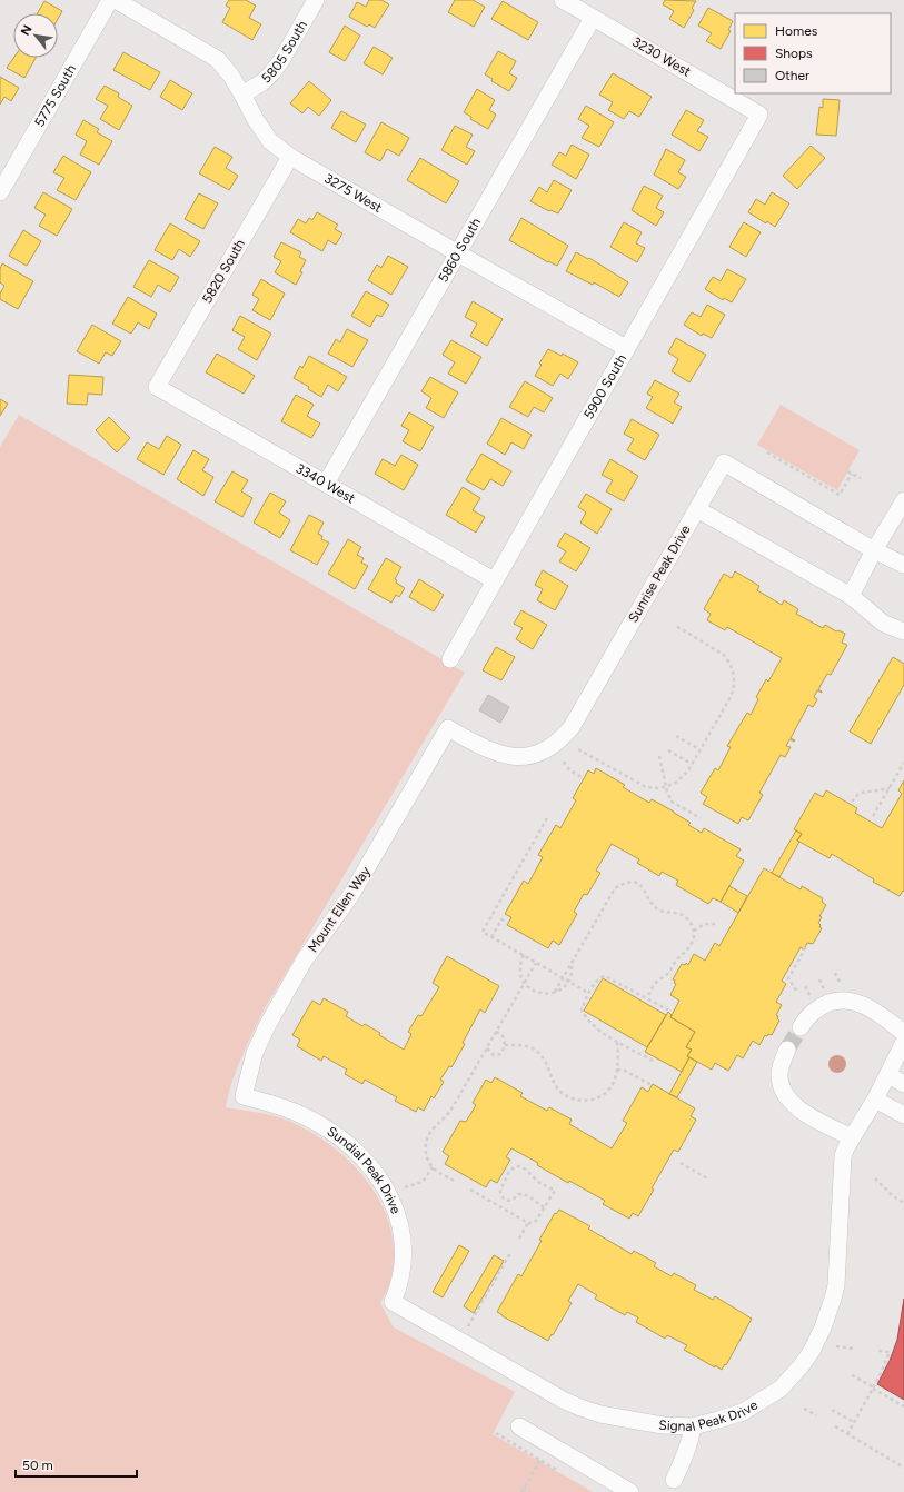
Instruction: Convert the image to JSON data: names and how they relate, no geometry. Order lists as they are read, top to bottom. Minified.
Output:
{"streets":{"street":["5805 South","3230 West","5775 South","3275 West","5860 South","5820 South","5900 South","3340 West","Sunrise Peak Drive","Mount Ellen Way","Sundial Peak Drive","Signal Peak Drive"]},"crossings":[["5805 South","3275 West"],["3230 West","5860 South"],["3230 West","5900 South"],["3275 West","5860 South"],["3275 West","5820 South"],["3275 West","5900 South"],["5860 South","3340 West"],["5820 South","3340 West"],["5900 South","3340 West"],["Sunrise Peak Drive","Mount Ellen Way"],["Mount Ellen Way","Sundial Peak Drive"],["Sundial Peak Drive","Signal Peak Drive"]],"legend":["Homes","Shops","Other"],"scale_bar":"50 m","north":"top left"}
